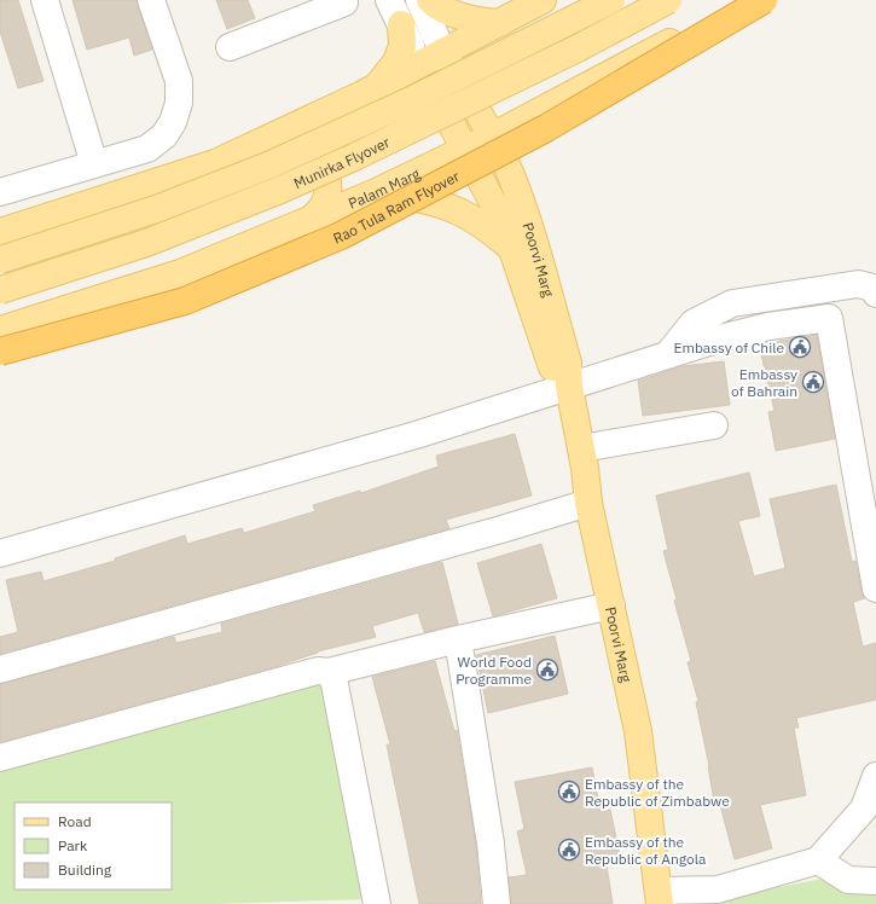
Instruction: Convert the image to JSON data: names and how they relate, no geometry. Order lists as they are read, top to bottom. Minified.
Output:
{"streets":{"highway":["Rao Tula Ram Flyover"],"main road":["Munirka Flyover","Palam Marg","Poorvi Marg"]},"crossings":[["Palam Marg","Poorvi Marg"]],"places":{"public building":["Embassy of Chile","Embassy of Bahrain","World Food Programme","Embassy of the Republic of Zimbabwe","Embassy of the Republic of Angola"]},"legend":["Road","Park","Building"]}
